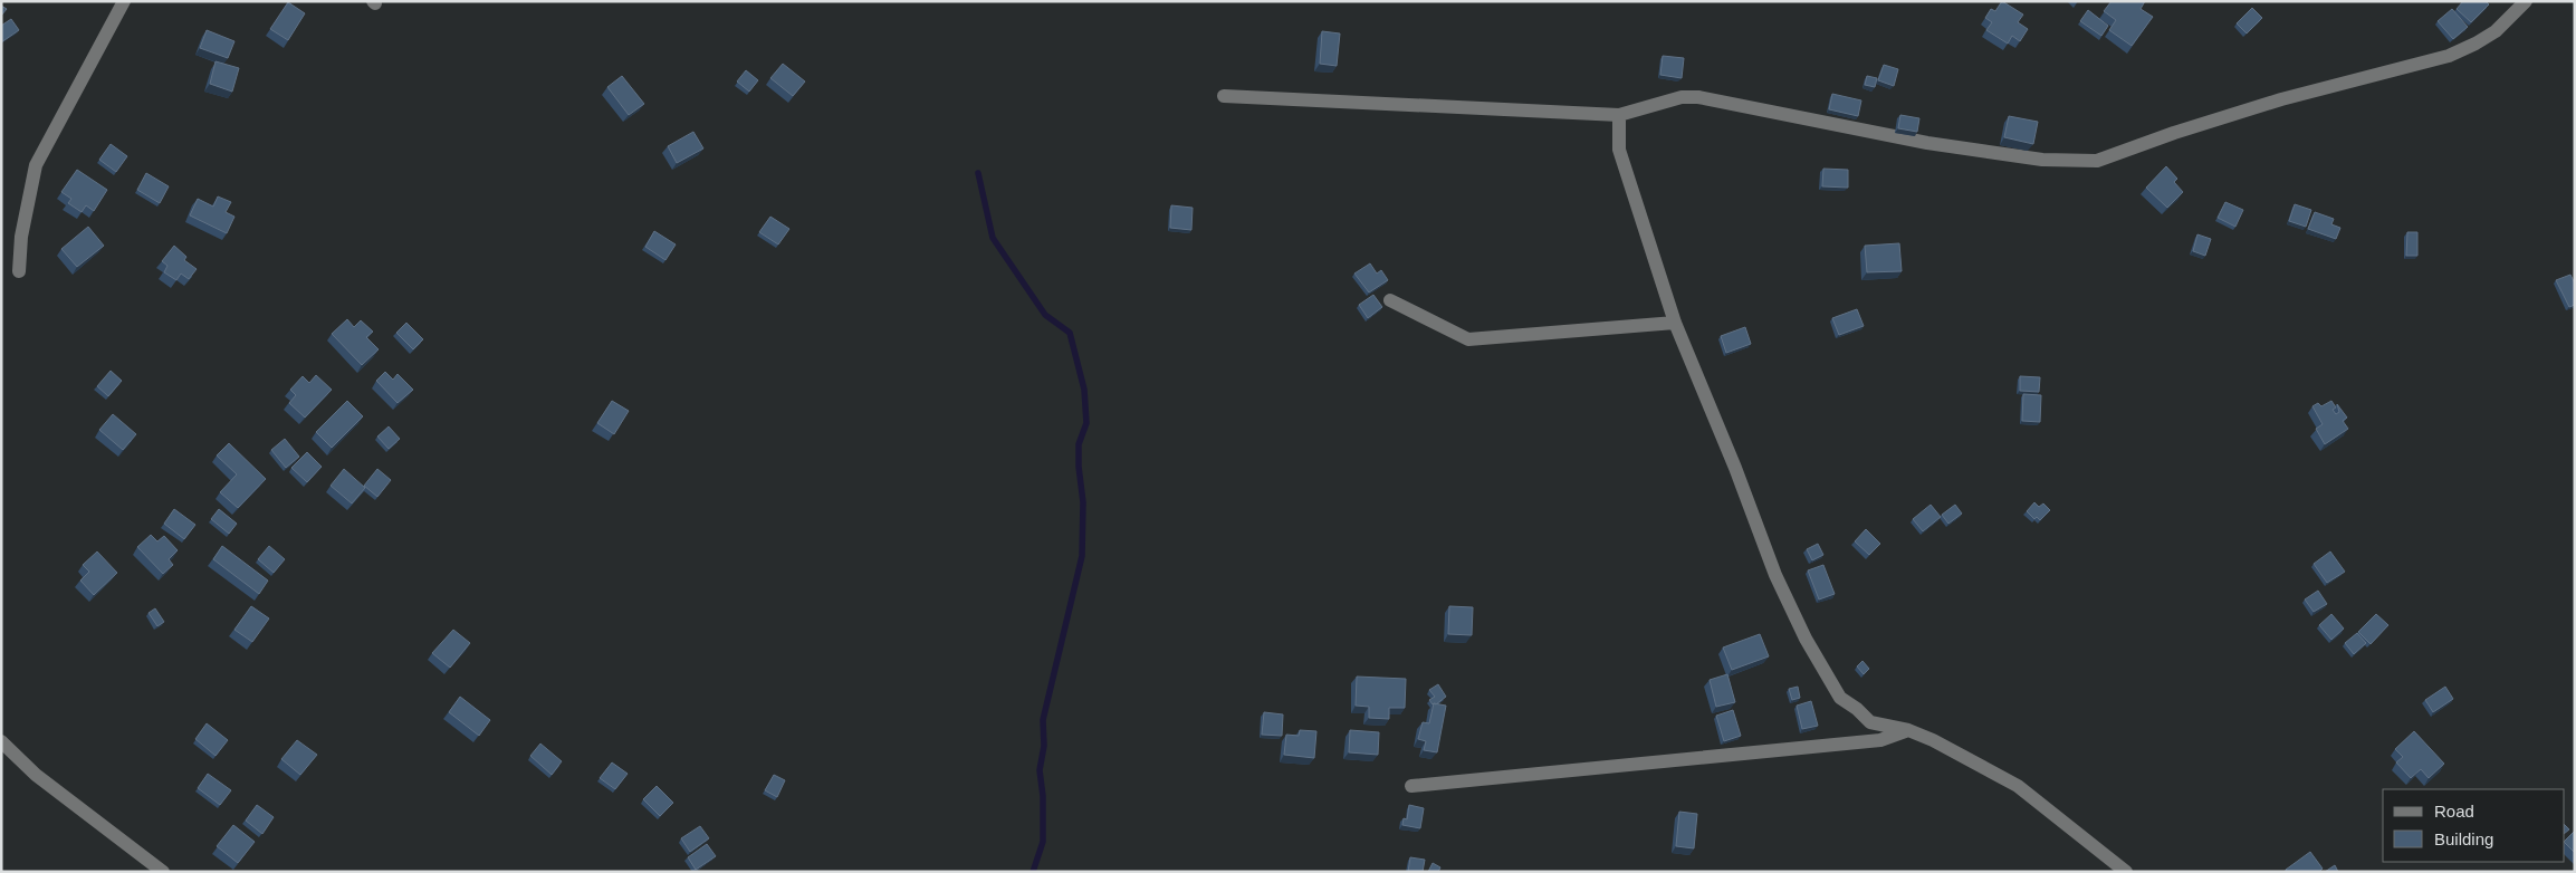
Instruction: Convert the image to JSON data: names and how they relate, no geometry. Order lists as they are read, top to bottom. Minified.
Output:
{"legend":["Road","Building"]}
